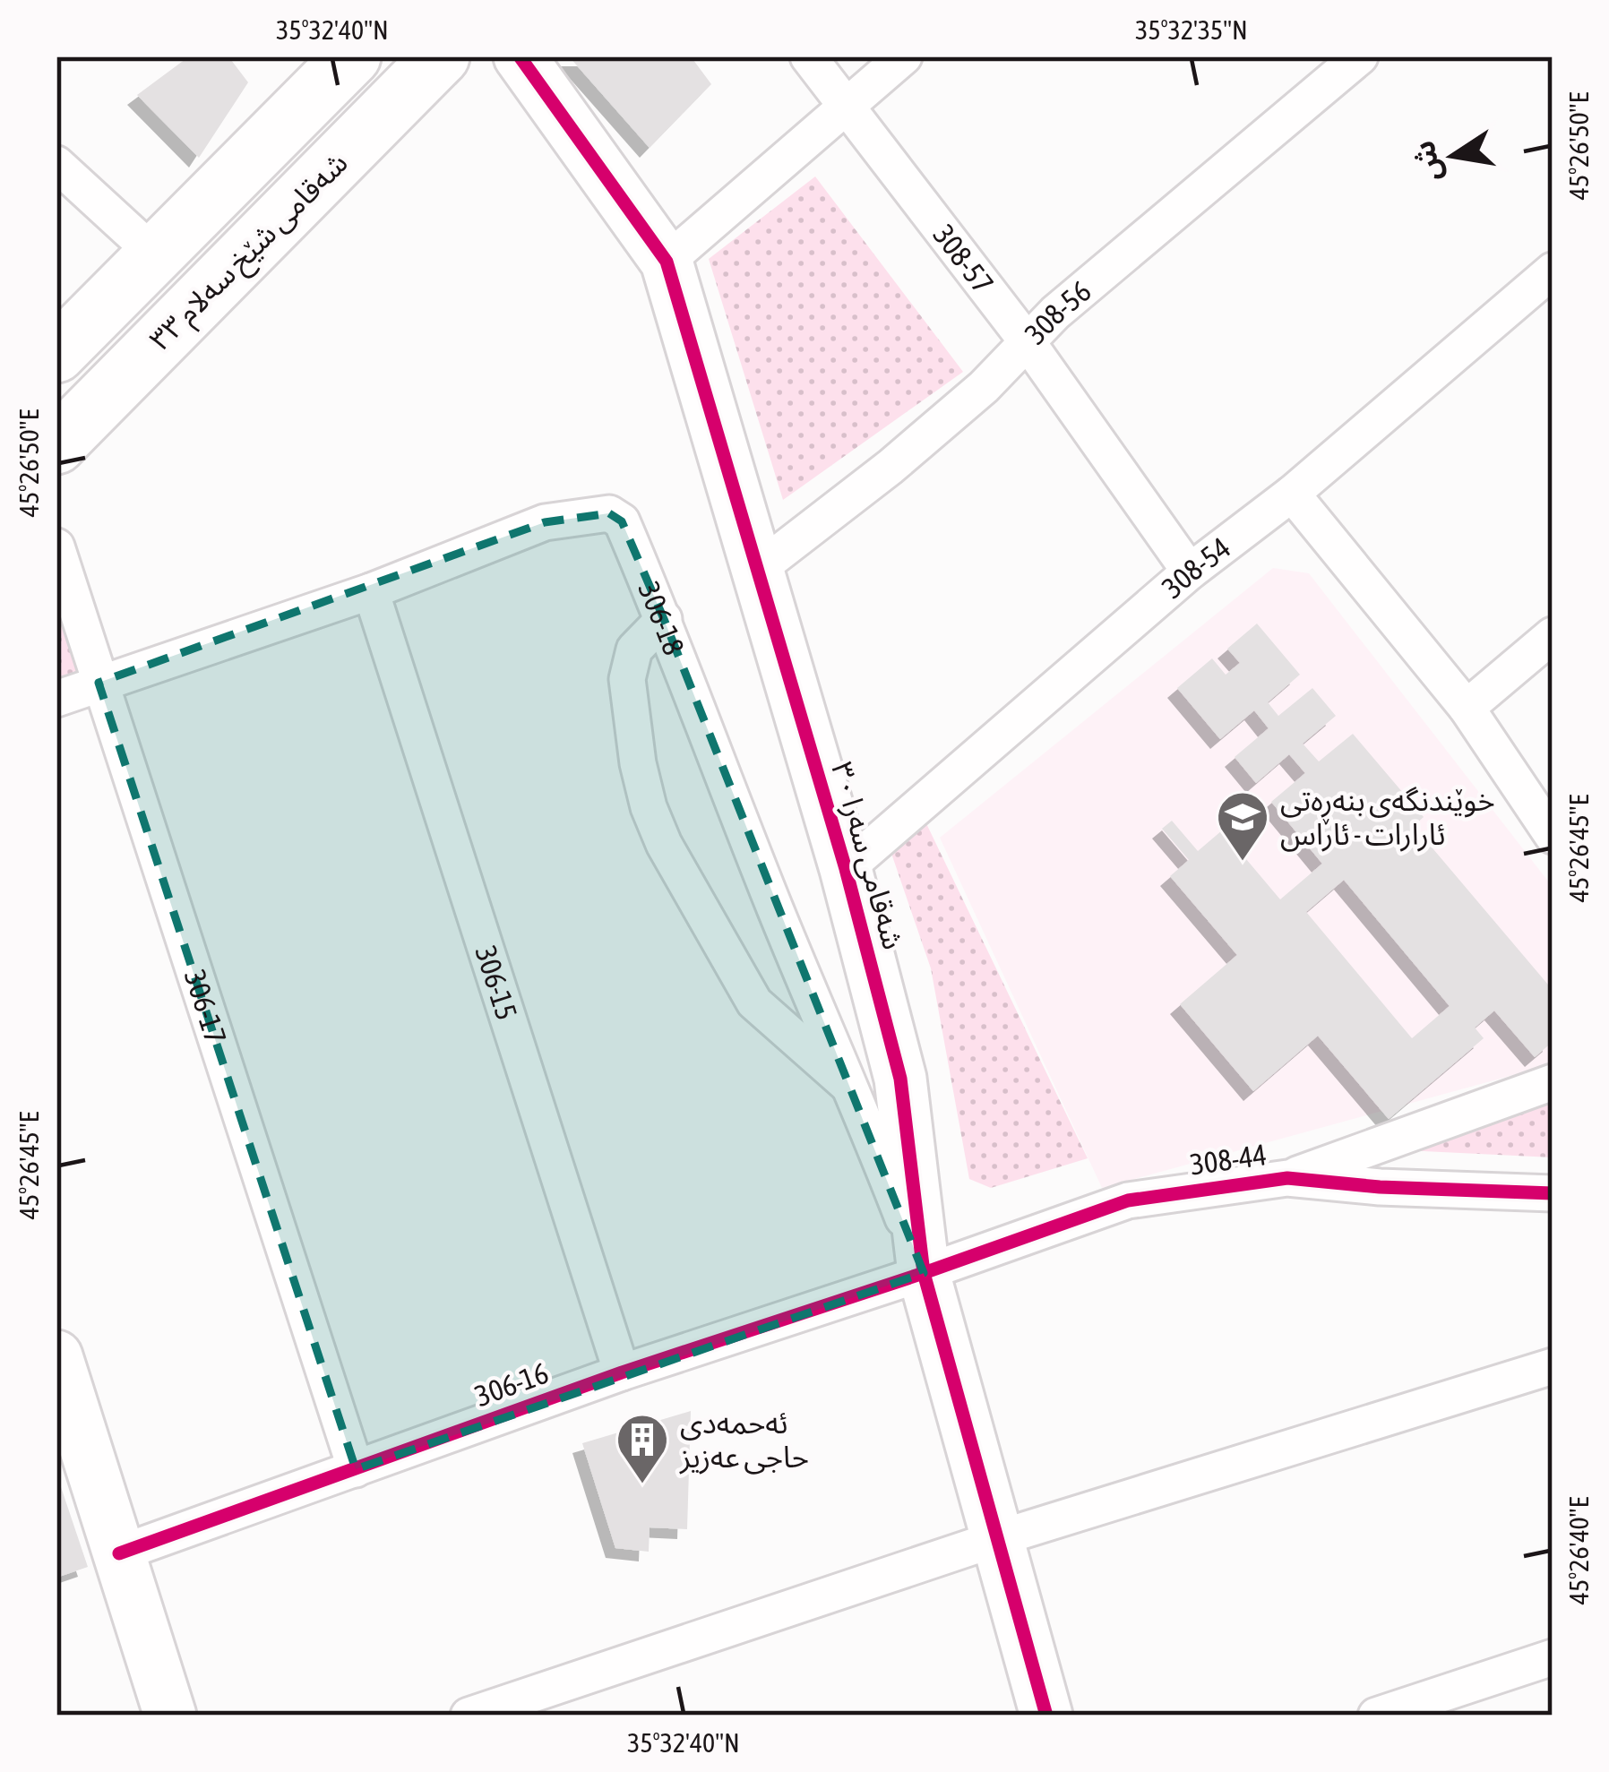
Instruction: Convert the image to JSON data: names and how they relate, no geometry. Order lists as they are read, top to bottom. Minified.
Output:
{"streets":{"main road":["شەقامی شێخ سەلام ٣٣"],"street":["308-57","308-56","308-54","306-18","شەقامی سەرا ٣٠","306-15","306-17","308-44","306-16"]},"crossings":[["308-57","308-56"],["308-57","308-54"],["308-56","شەقامی سەرا ٣٠"],["308-54","شەقامی سەرا ٣٠"],["306-18","شەقامی سەرا ٣٠"],["306-18","306-15"],["306-18","306-17"],["306-18","308-44"],["306-18","306-16"],["شەقامی سەرا ٣٠","308-44"],["شەقامی سەرا ٣٠","306-16"],["306-15","306-16"],["306-17","306-16"],["308-44","306-16"]],"places":{"school or university":["خوێندنگەی بنەڕەتی ئارارات - ئاراس"],"building":["ئەحمەدی حاجی عەزیز"]},"north":"left","coordinates":["35°32'40\"N","35°32'35\"N","45°26'50\"E","45°26'45\"E","45°26'40\"E"]}
